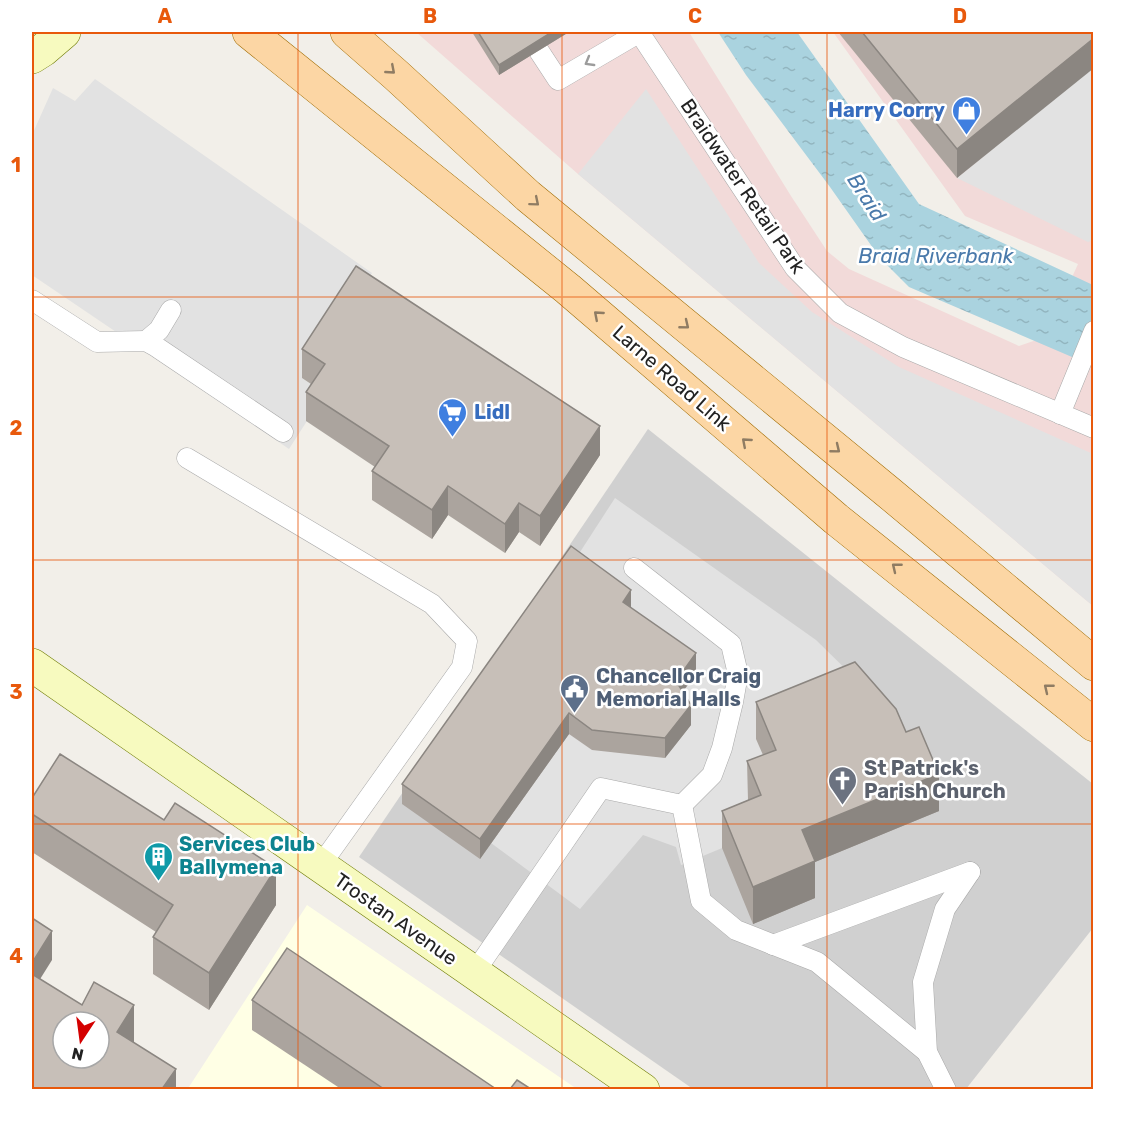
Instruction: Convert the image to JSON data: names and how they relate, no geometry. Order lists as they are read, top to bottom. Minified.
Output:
{"streets":{"main road":["Larne Road Link"],"street":["Trostan Avenue"],"lane":["Braidwater Retail Park"]},"water":["Braid","Braid Riverbank"],"places":{"shop":["Harry Corry"],"supermarket":["Lidl"],"public building":["Chancellor Craig Memorial Halls"],"church":["St Patrick's Parish Church"],"building":["Services Club Ballymena"]},"north":"bottom","grid":{"columns":["A","B","C","D"],"rows":["1","2","3","4"]}}
